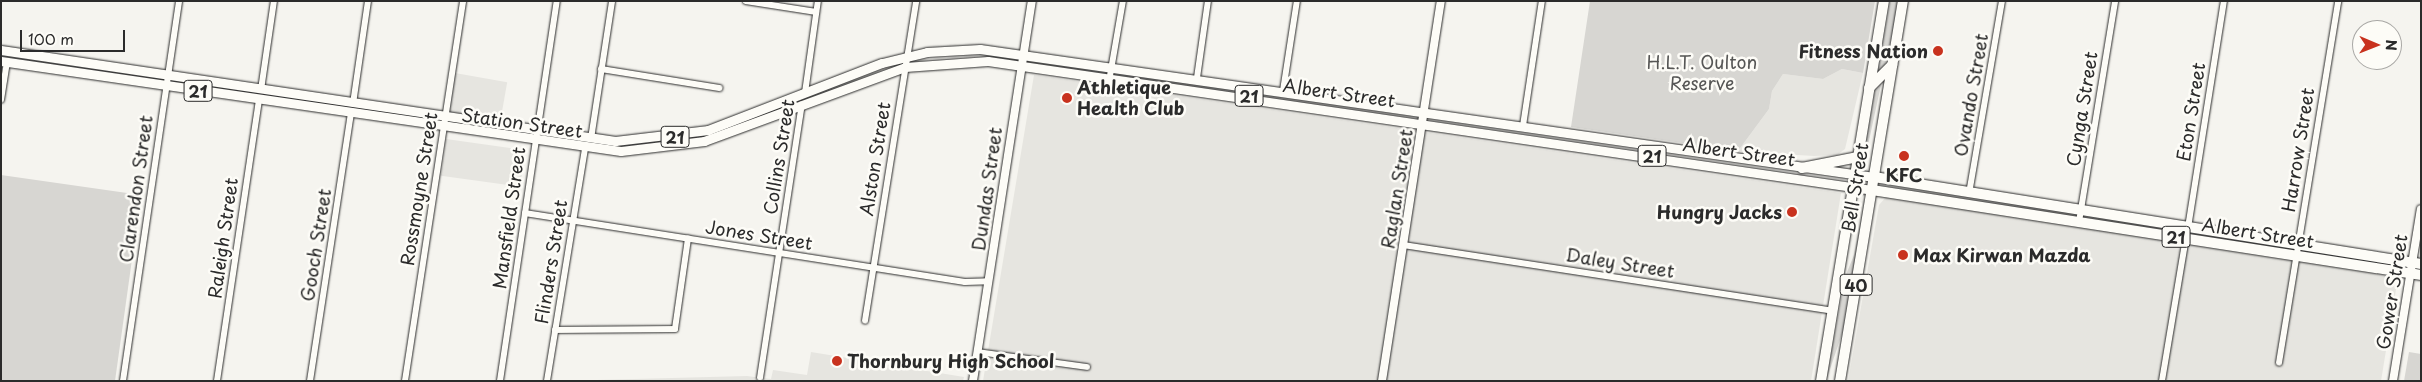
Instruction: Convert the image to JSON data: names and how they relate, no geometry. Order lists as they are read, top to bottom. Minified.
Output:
{"streets":{"highway":["21","Albert Street","Bell Street","40"],"main road":["Station Street"],"street":["Ovando Street","Cynga Street","Eton Street","Harrow Street","Collins Street","Alston Street","Clarendon Street","Rossmoyne Street","Dundas Street","Raglan Street","Mansfield Street","Jones Street","Raleigh Street","Gooch Street","Flinders Street","Daley Street","Gower Street"]},"crossings":[["Albert Street","Ovando Street"],["Albert Street","Cynga Street"],["Albert Street","Eton Street"],["Albert Street","Station Street"],["Albert Street","Harrow Street"],["Albert Street","Bell Street"],["Albert Street","Dundas Street"],["Albert Street","Raglan Street"],["Albert Street","Gower Street"],["Station Street","Collins Street"],["Station Street","Alston Street"],["Station Street","Clarendon Street"],["Station Street","Rossmoyne Street"],["Station Street","Dundas Street"],["Station Street","Mansfield Street"],["Station Street","Raleigh Street"],["Station Street","Gooch Street"],["Station Street","Flinders Street"],["Collins Street","Jones Street"],["Alston Street","Jones Street"],["Bell Street","Daley Street"],["Dundas Street","Jones Street"],["Raglan Street","Daley Street"],["Mansfield Street","Jones Street"],["Jones Street","Flinders Street"]],"parks":["H.L.T. Oulton Reserve"],"places":["Fitness Nation","Athletique Health Club","KFC","Hungry Jacks","Max Kirwan Mazda","Thornbury High School"],"scale_bar":"100 m","north":"right"}
